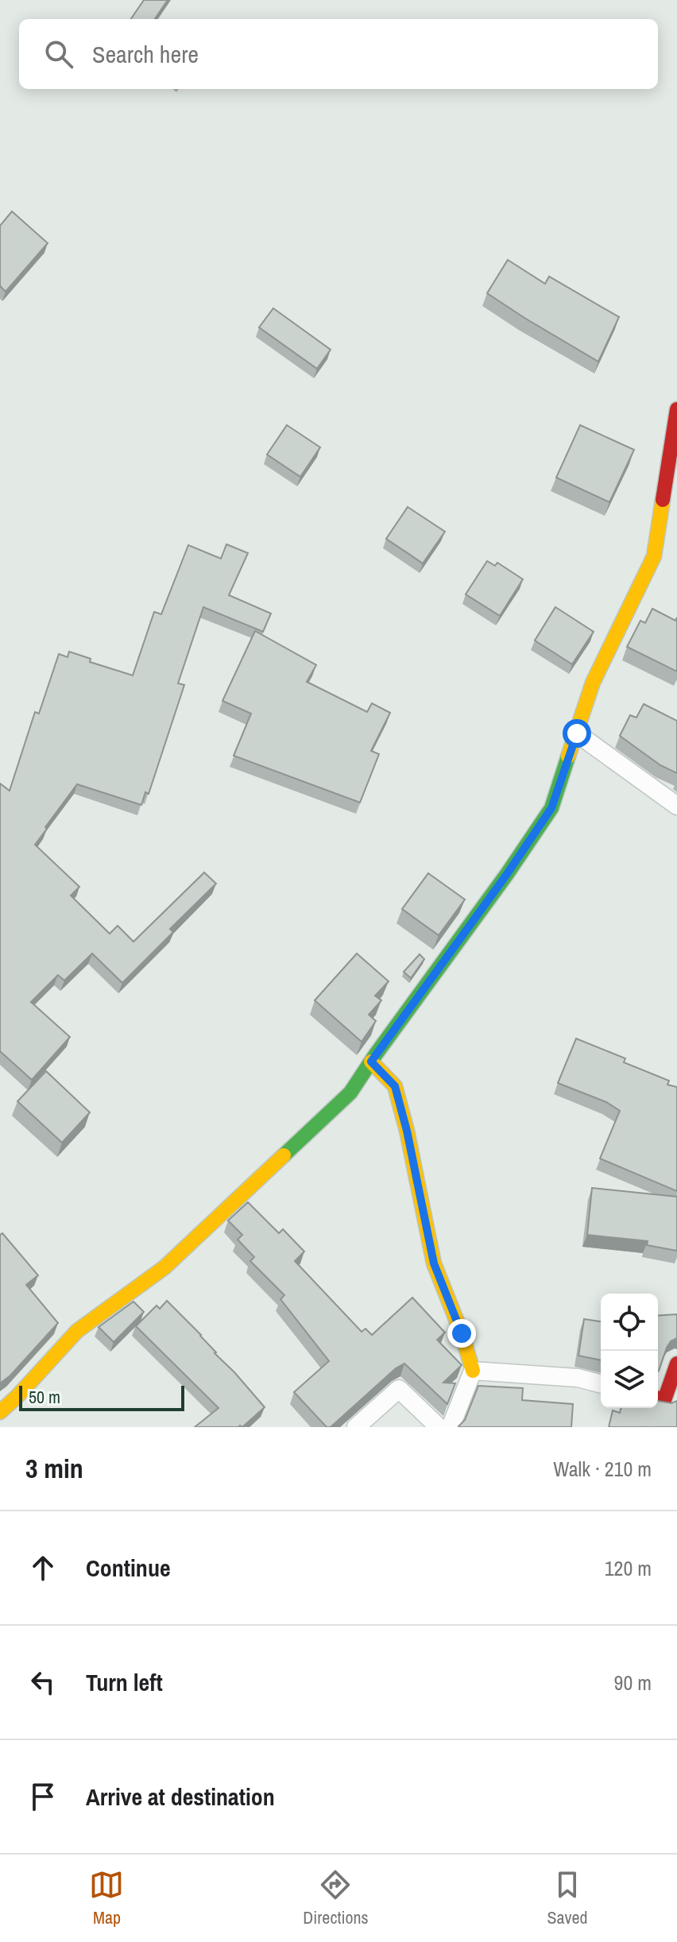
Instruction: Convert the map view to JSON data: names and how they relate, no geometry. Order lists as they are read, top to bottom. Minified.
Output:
{"scale_bar":"50 m","page":{"search":"Search here","scale":"50 m","heading":["3 min","Walk · 210 m"],"list":[["Continue","120 m"],["Turn left","90 m"],"Arrive at destination"],"nav":["Map","Directions","Saved"]}}
